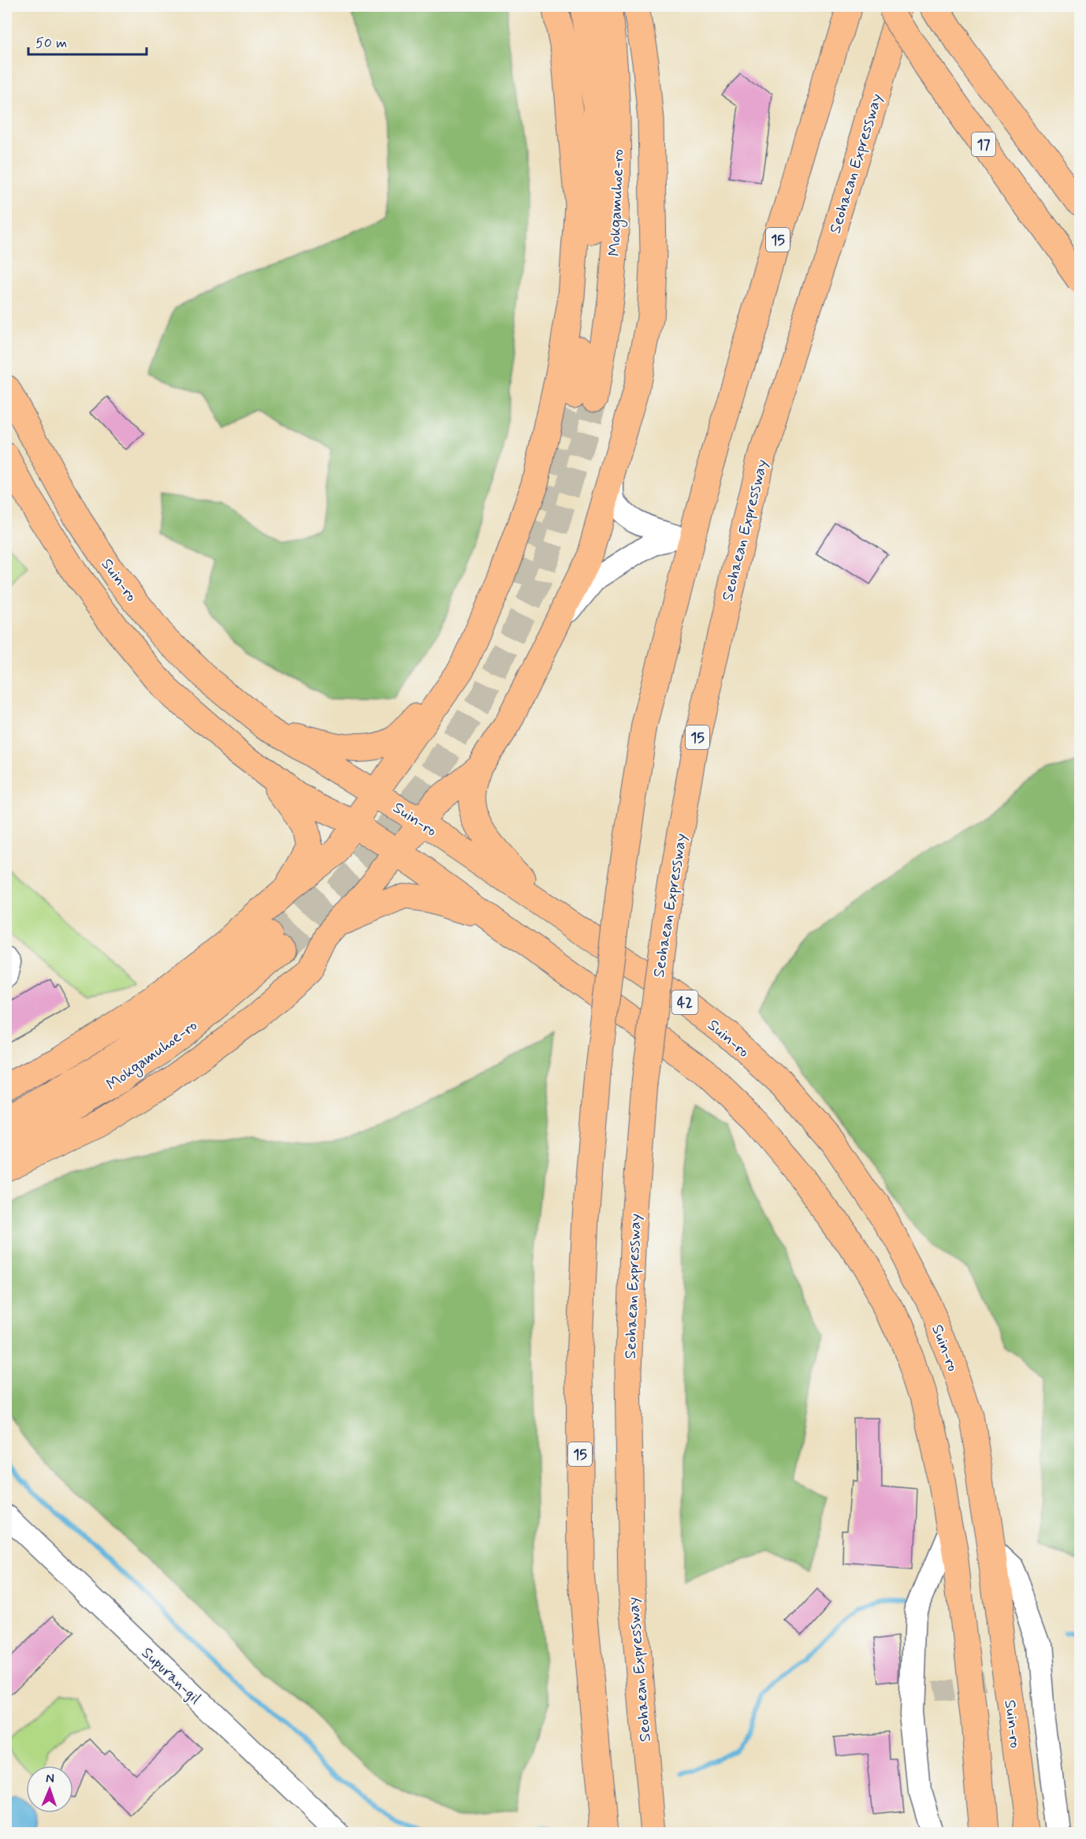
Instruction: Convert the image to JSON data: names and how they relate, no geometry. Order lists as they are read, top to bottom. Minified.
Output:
{"streets":{"main road":["17","Seohaean Expressway","Mokgamuhoe-ro","15","Suin-ro","42"],"street":["Supuran-gil"]},"scale_bar":"50 m","north":"top"}
